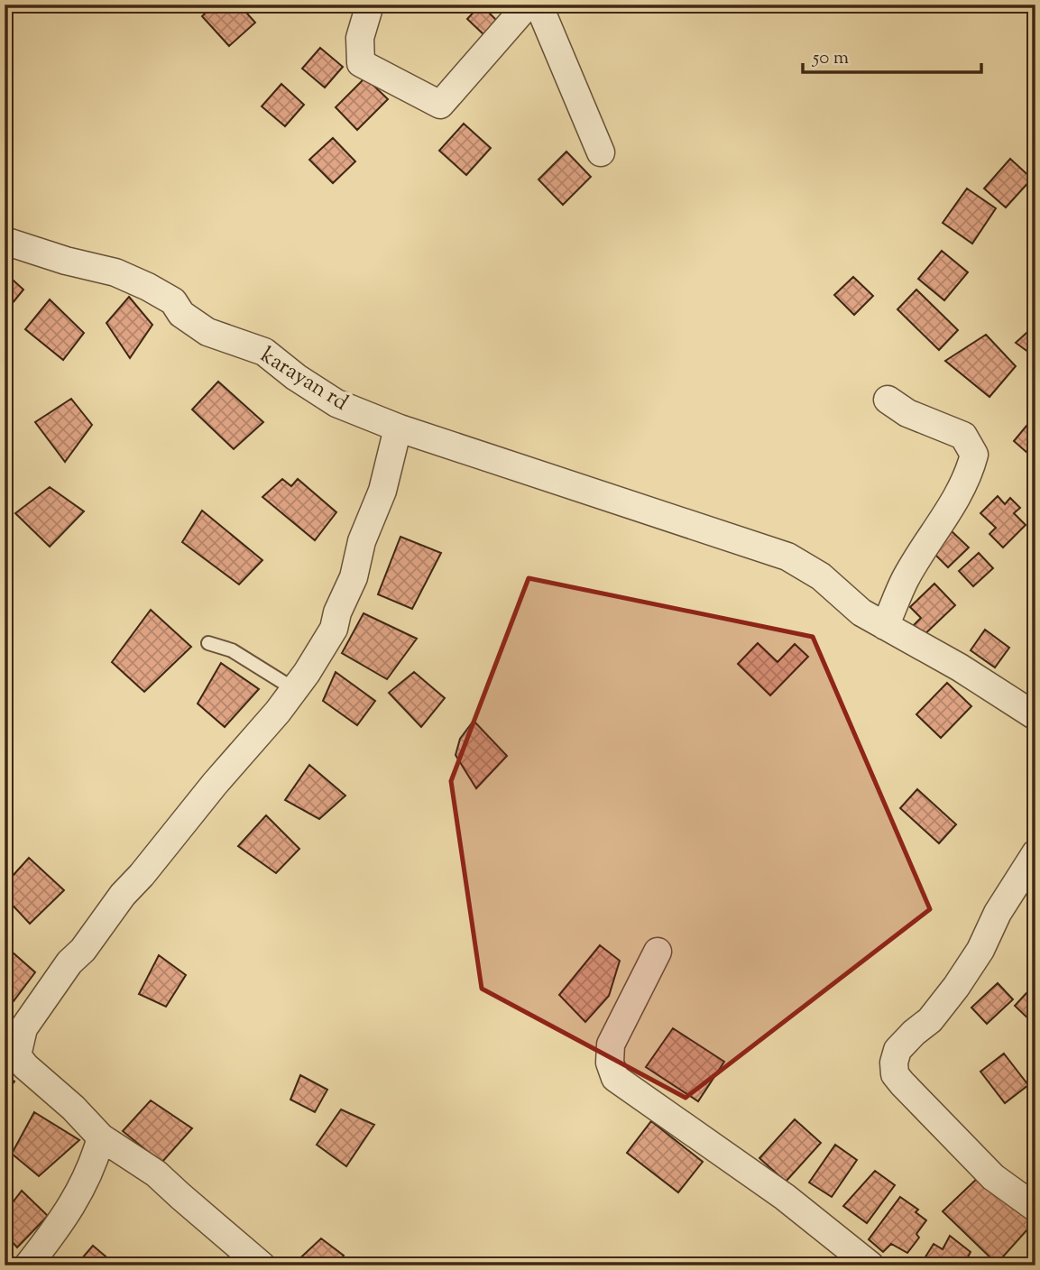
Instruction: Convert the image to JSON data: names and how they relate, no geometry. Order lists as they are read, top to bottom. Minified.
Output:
{"streets":{"street":["karayan rd"]},"scale_bar":"50 m"}
